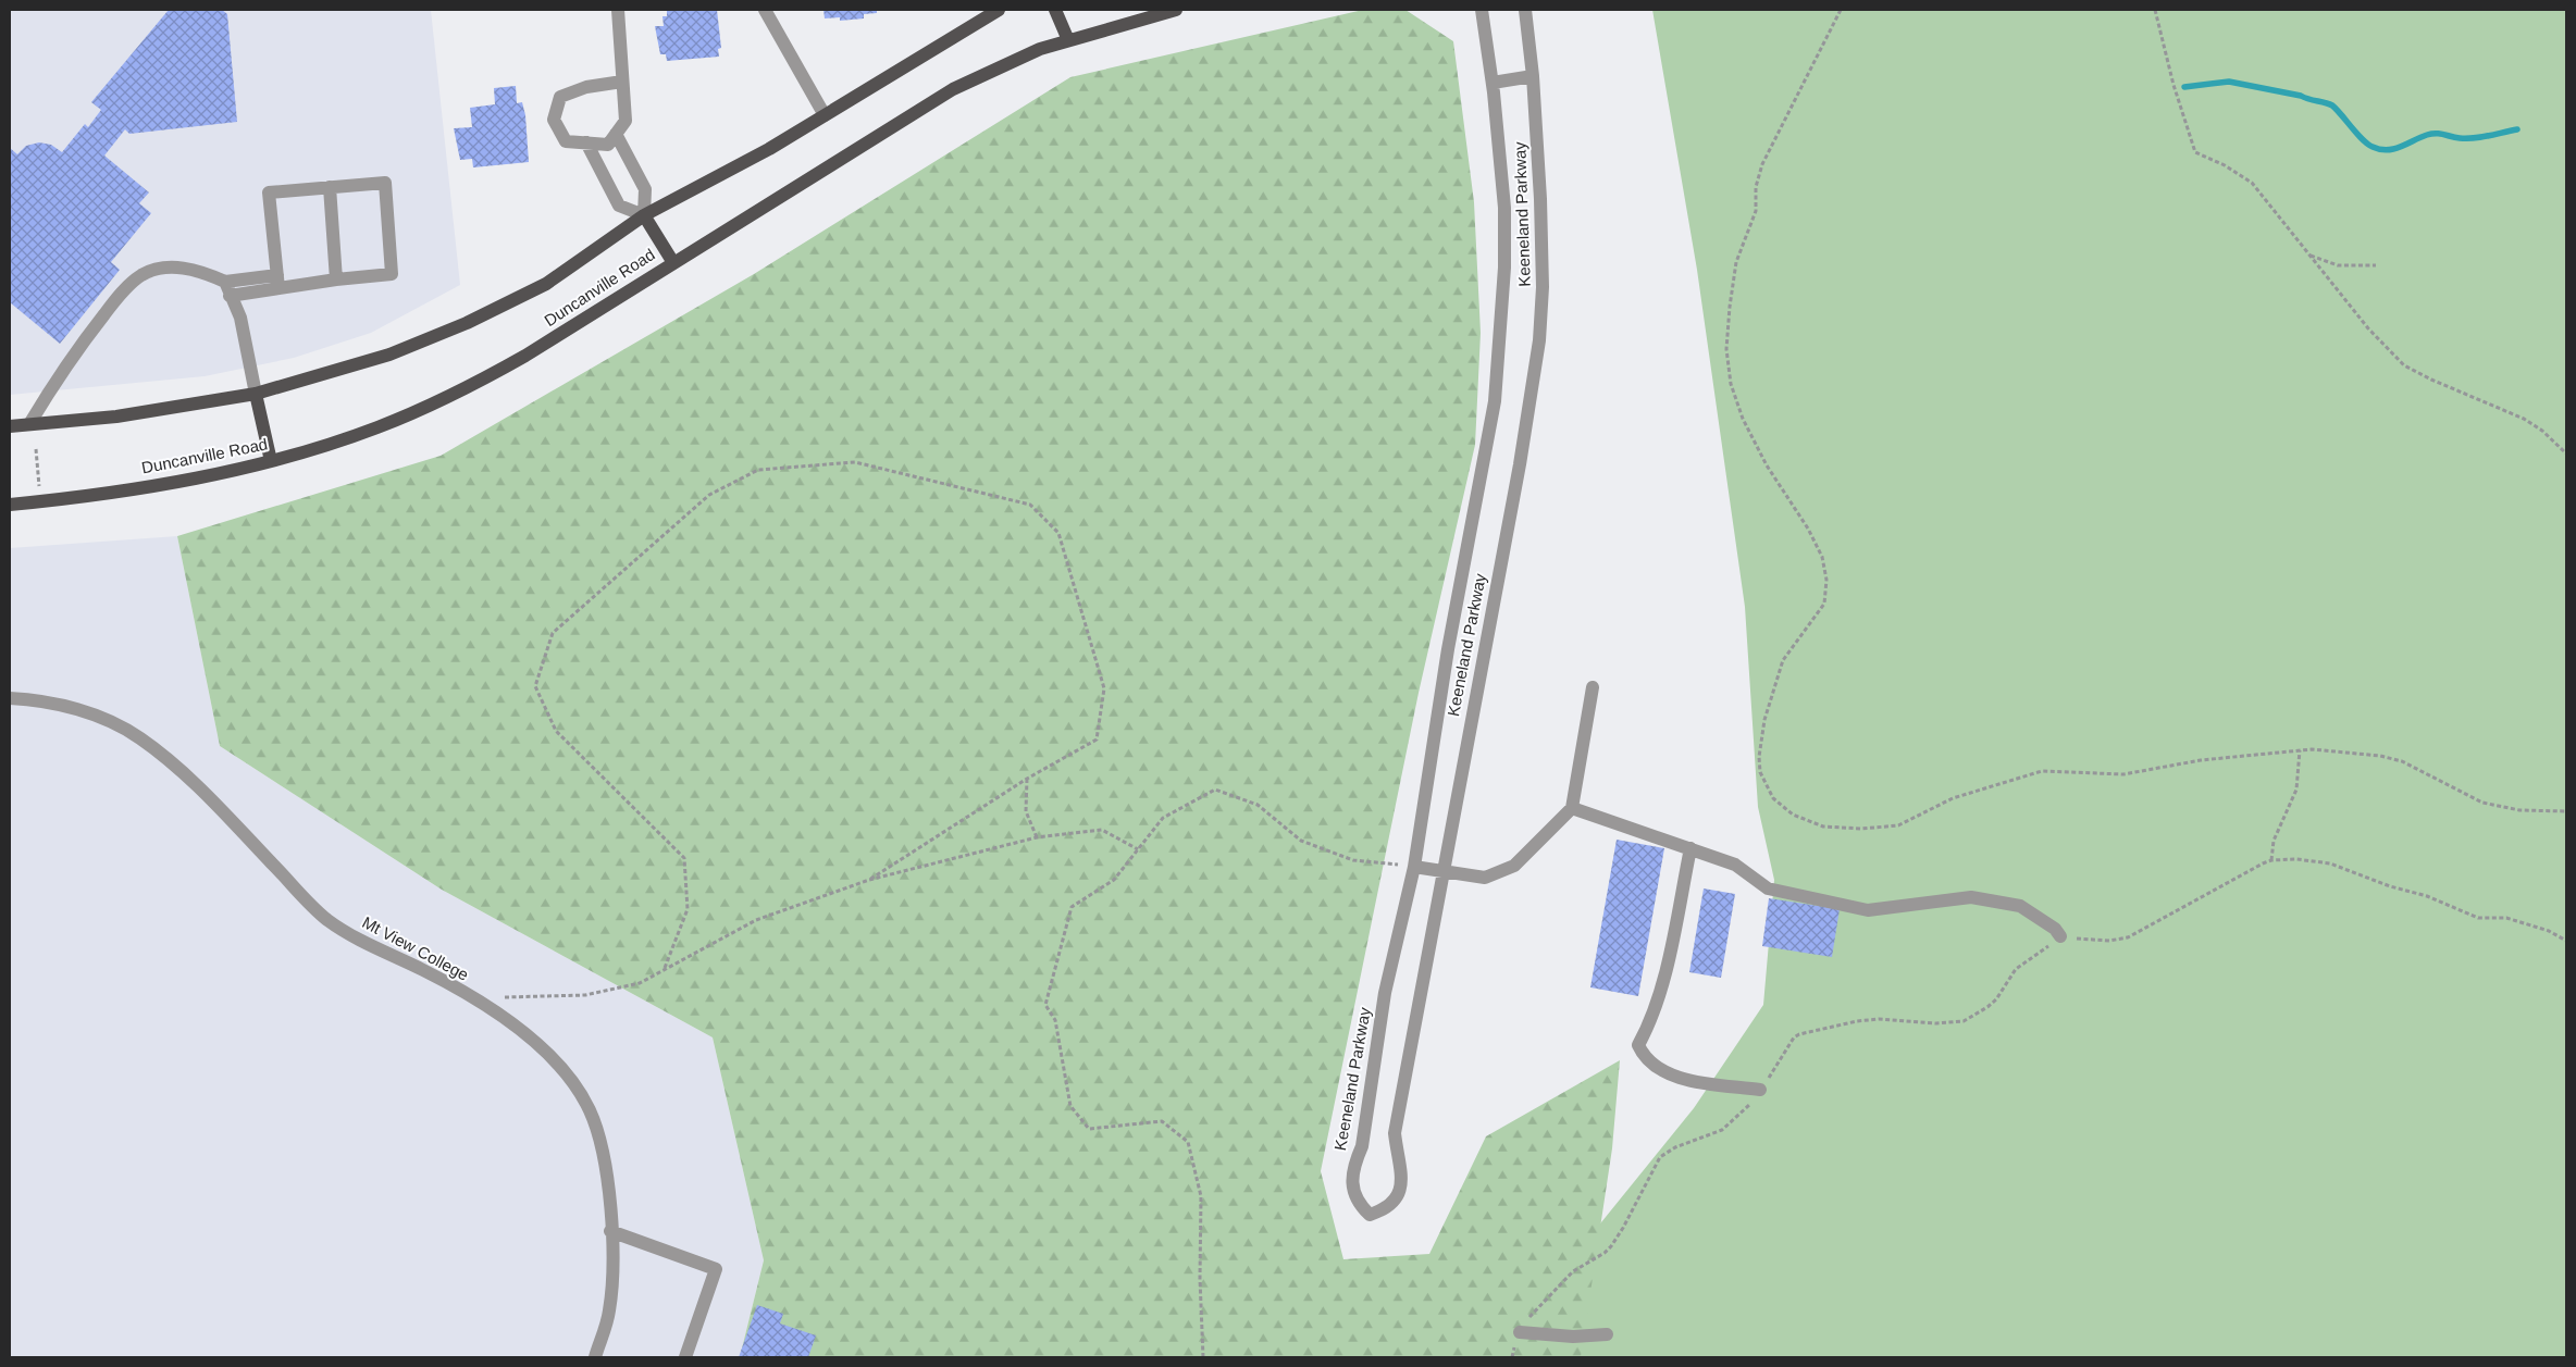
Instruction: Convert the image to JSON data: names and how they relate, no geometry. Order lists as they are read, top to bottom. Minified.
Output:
{"streets":{"main road":["Duncanville Road"],"street":["Keeneland Parkway","Mt View College"]}}
